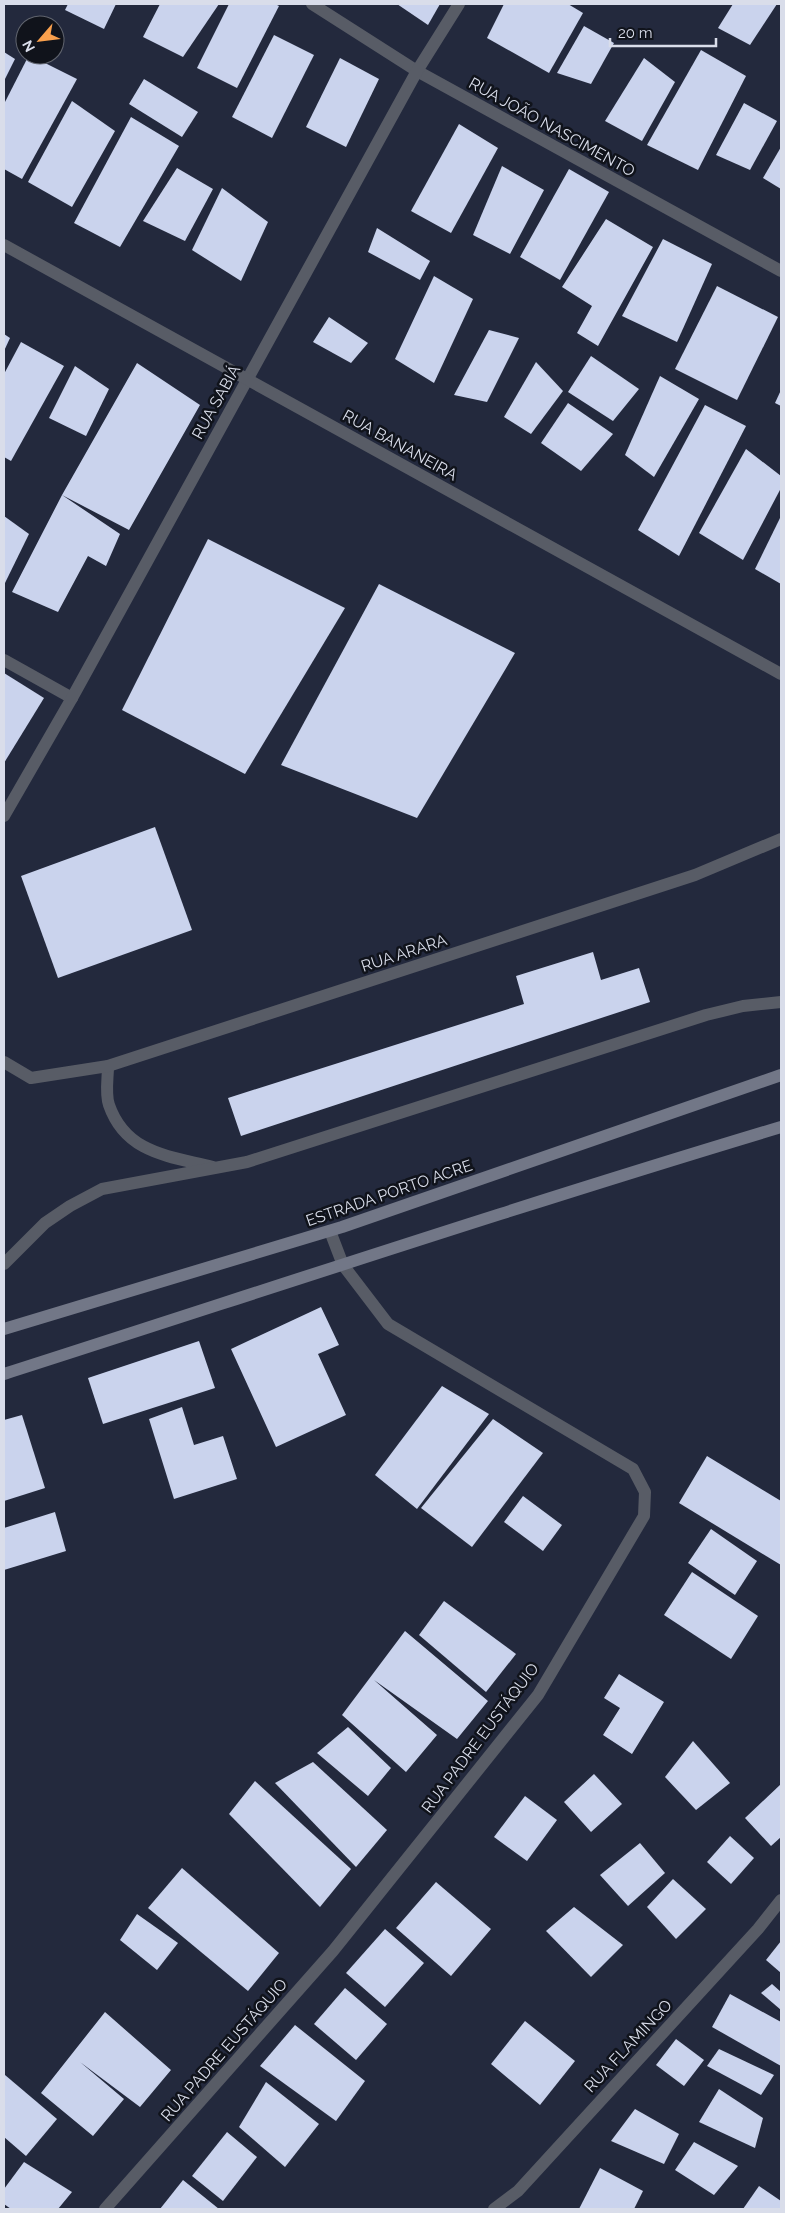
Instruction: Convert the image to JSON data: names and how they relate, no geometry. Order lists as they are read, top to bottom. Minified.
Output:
{"streets":{"main road":["ESTRADA PORTO ACRE"],"street":["RUA JOÃO NASCIMENTO","RUA SABIÁ","RUA BANANEIRA","RUA ARARA","RUA PADRE EUSTÁQUIO","RUA FLAMINGO"]},"crossings":[["RUA JOÃO NASCIMENTO","RUA SABIÁ"],["RUA SABIÁ","RUA BANANEIRA"],["ESTRADA PORTO ACRE","RUA PADRE EUSTÁQUIO"]],"scale_bar":"20 m","north":"bottom left"}
